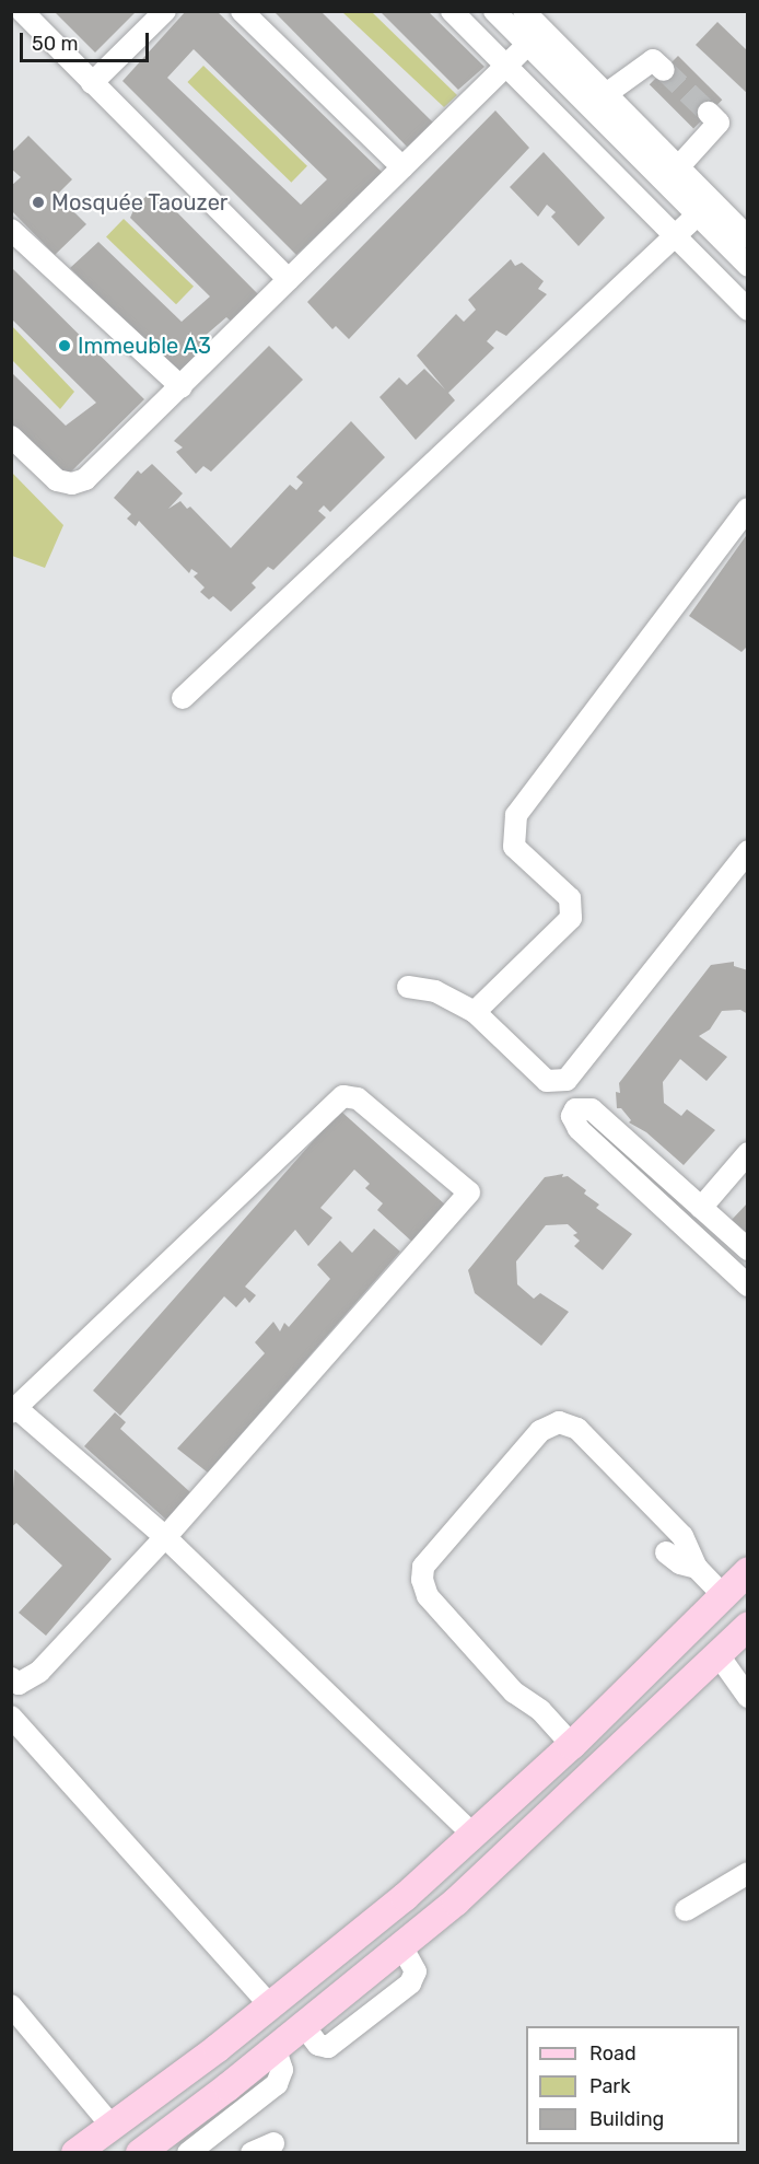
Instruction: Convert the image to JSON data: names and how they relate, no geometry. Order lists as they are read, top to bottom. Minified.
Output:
{"places":["Mosquée Taouzer","Immeuble A3"],"legend":["Road","Park","Building"],"scale_bar":"50 m"}
